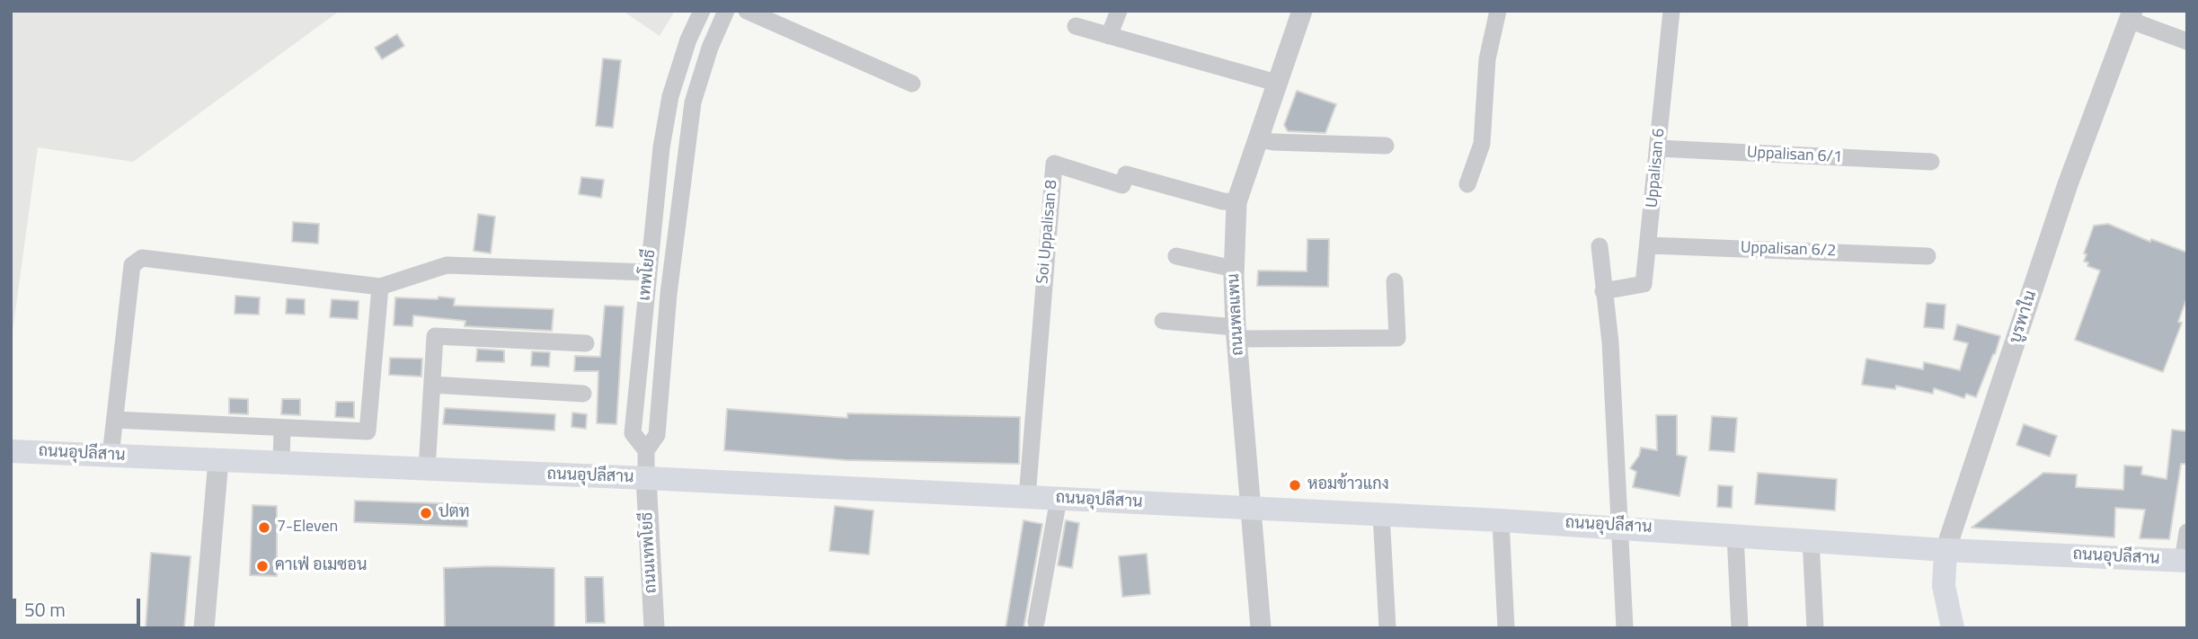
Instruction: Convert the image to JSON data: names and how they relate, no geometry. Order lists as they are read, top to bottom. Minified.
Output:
{"streets":{"main road":["บูรพาใน","ถนนอุปลีสาน"],"street":["Uppalisan 6/1","Uppalisan 6","Soi Uppalisan 8","Uppalisan 6/2","เทพโยธี","ถนนพลแพน","ถนนเทพโยธี"]},"crossings":[["Uppalisan 6/1","Uppalisan 6"],["Uppalisan 6","Uppalisan 6/2"],["Soi Uppalisan 8","ถนนพลแพน"],["Soi Uppalisan 8","ถนนอุปลีสาน"],["เทพโยธี","ถนนอุปลีสาน"],["เทพโยธี","ถนนเทพโยธี"],["ถนนพลแพน","ถนนอุปลีสาน"],["บูรพาใน","ถนนอุปลีสาน"],["ถนนอุปลีสาน","ถนนเทพโยธี"]],"places":["หอมข้าวแกง","ปตท","7-Eleven","คาเฟ่ อเมซอน"],"scale_bar":"50 m"}
